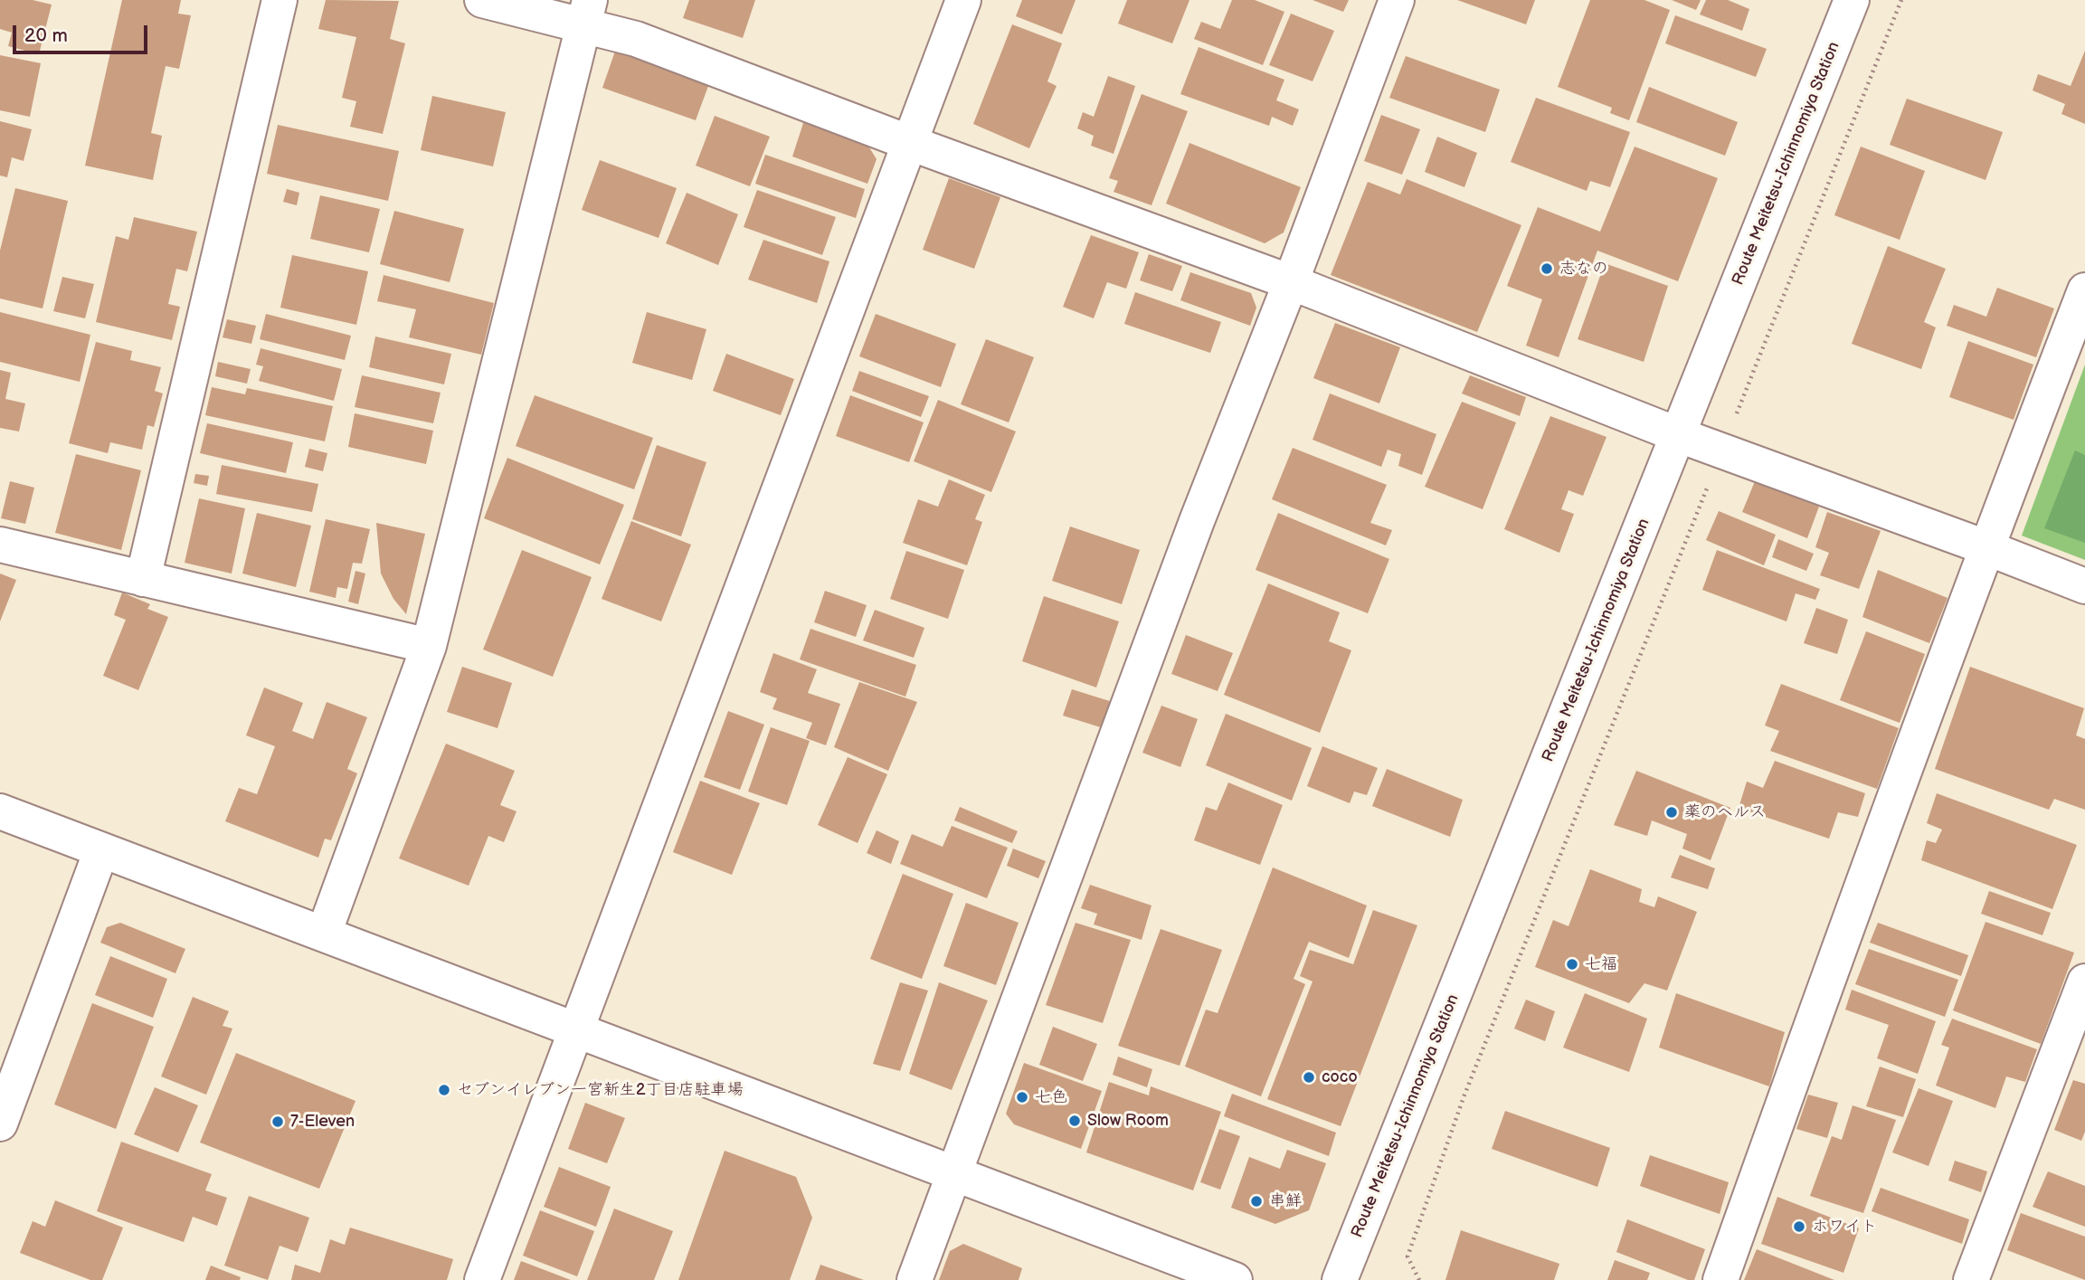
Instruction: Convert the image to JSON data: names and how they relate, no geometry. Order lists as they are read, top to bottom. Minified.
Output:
{"streets":{"street":["Route Meitetsu-Ichinnomiya Station"]},"places":["志なの","薬のヘルス","七福","coco","セブンイレブン一宮新生2丁目店駐車場","七色","Slow Room","7-Eleven","串鮮","ホワイト"],"scale_bar":"20 m"}
